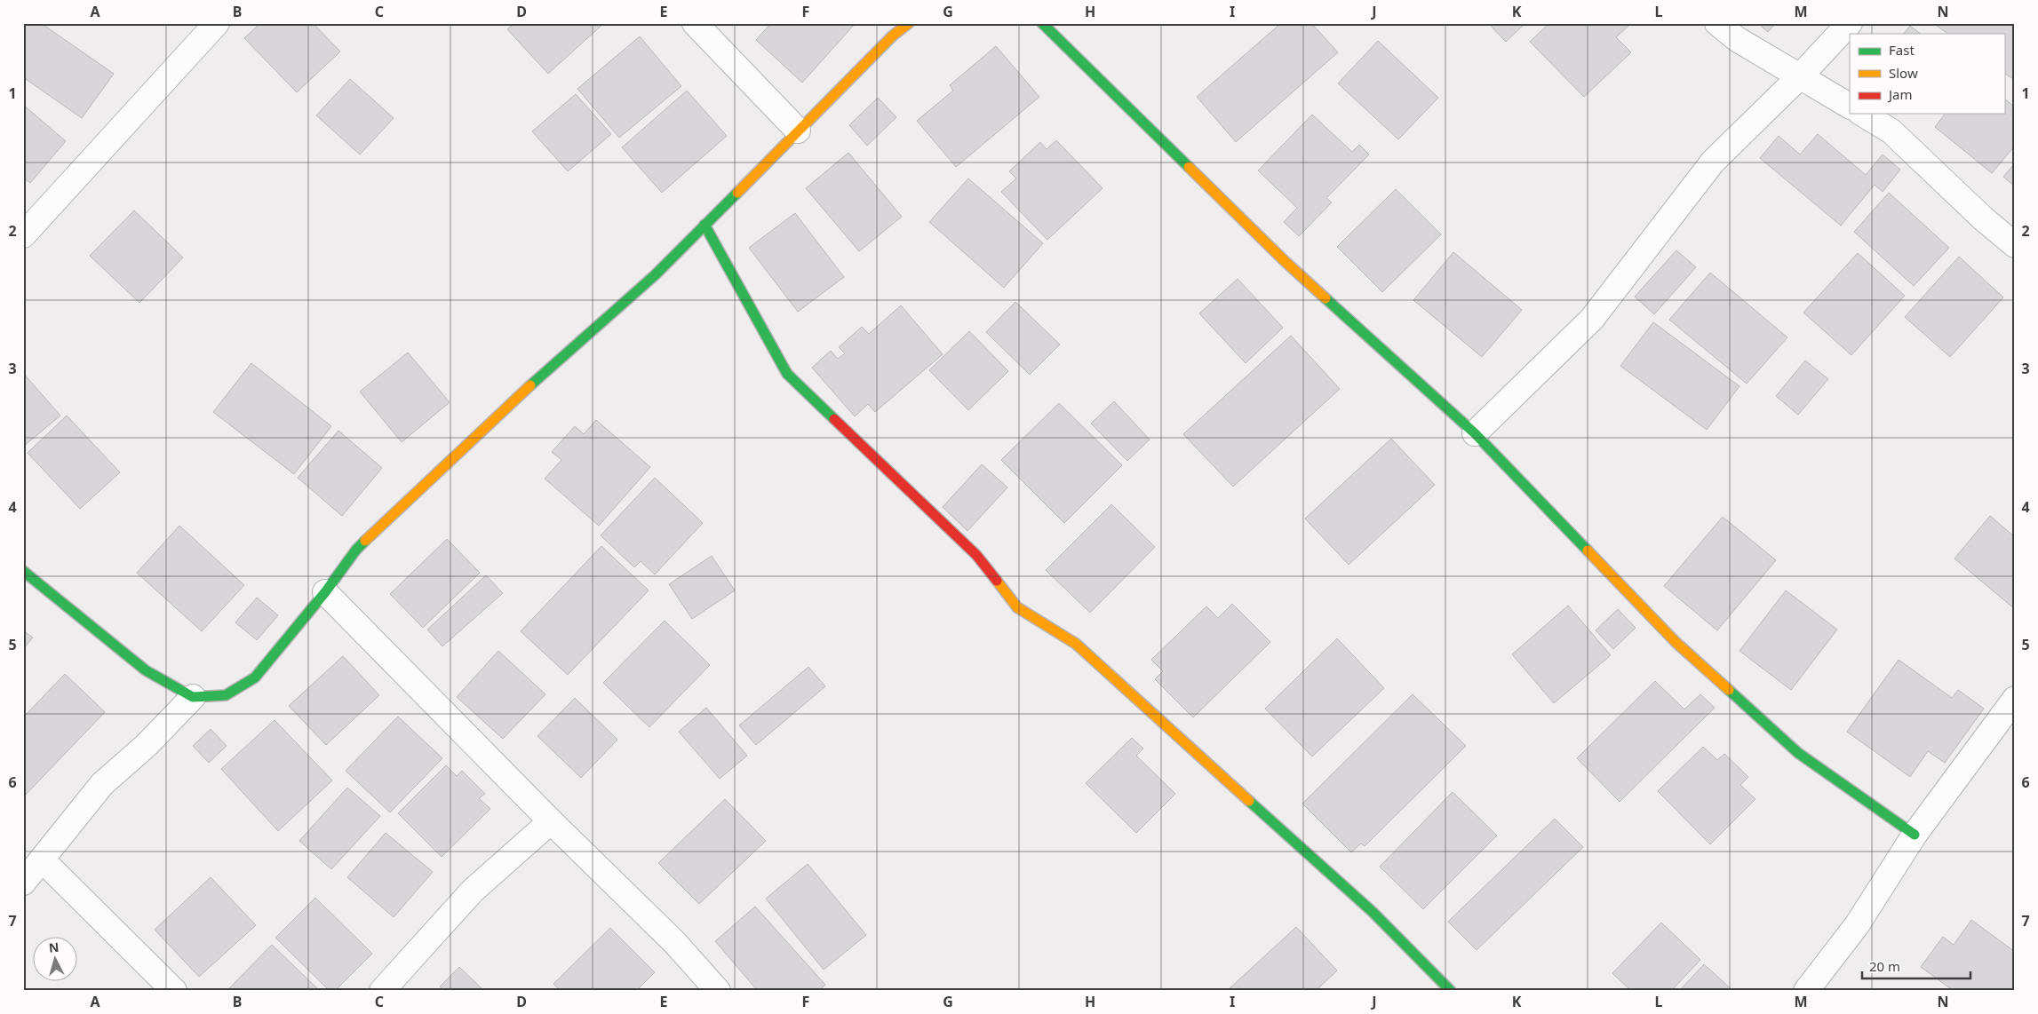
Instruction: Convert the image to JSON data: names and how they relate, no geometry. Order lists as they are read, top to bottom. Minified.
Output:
{"legend":["Fast","Slow","Jam"],"scale_bar":"20 m","north":"top","grid":{"columns":["A","B","C","D","E","F","G","H","I","J","K","L","M","N"],"rows":["1","2","3","4","5","6","7"]}}
